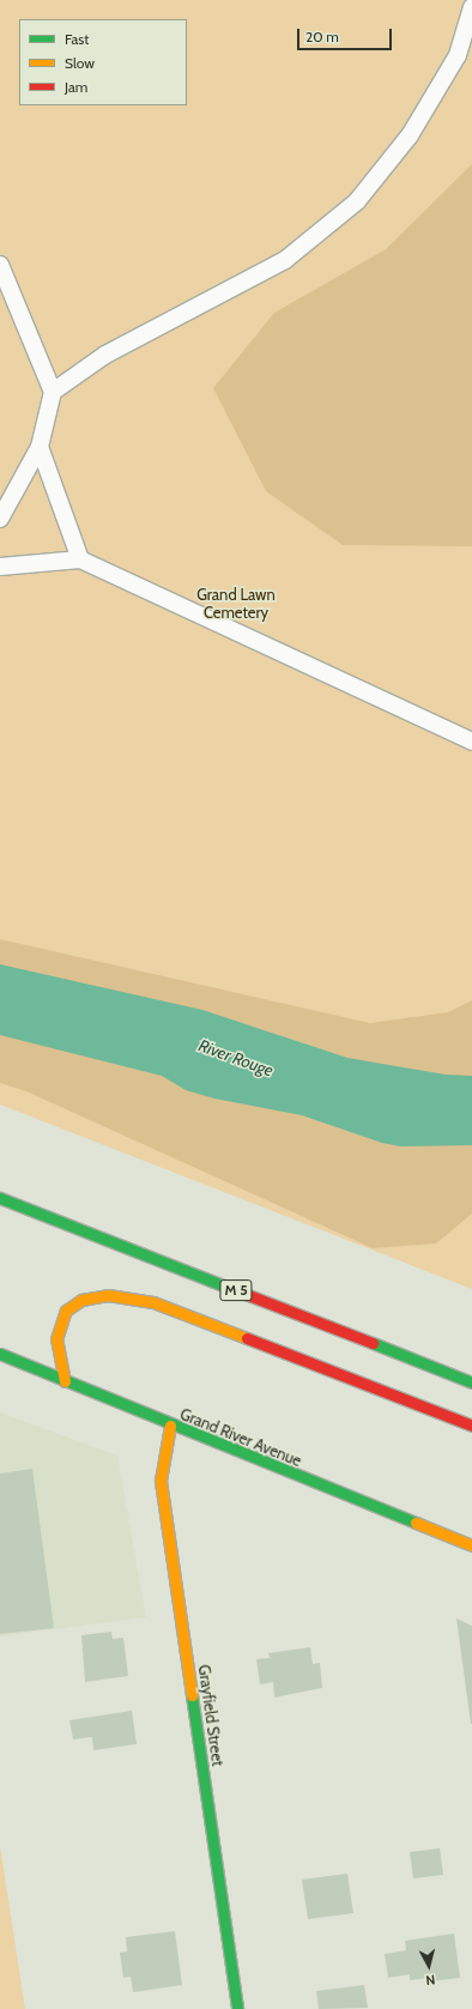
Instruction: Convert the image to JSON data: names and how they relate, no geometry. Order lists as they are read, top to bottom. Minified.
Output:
{"streets":{"main road":["M 5","Grand River Avenue","Grayfield Street"]},"crossings":[["Grand River Avenue","Grayfield Street"]],"water":["River Rouge"],"parks":["Grand Lawn Cemetery"],"legend":["Fast","Slow","Jam"],"scale_bar":"20 m","north":"bottom"}
